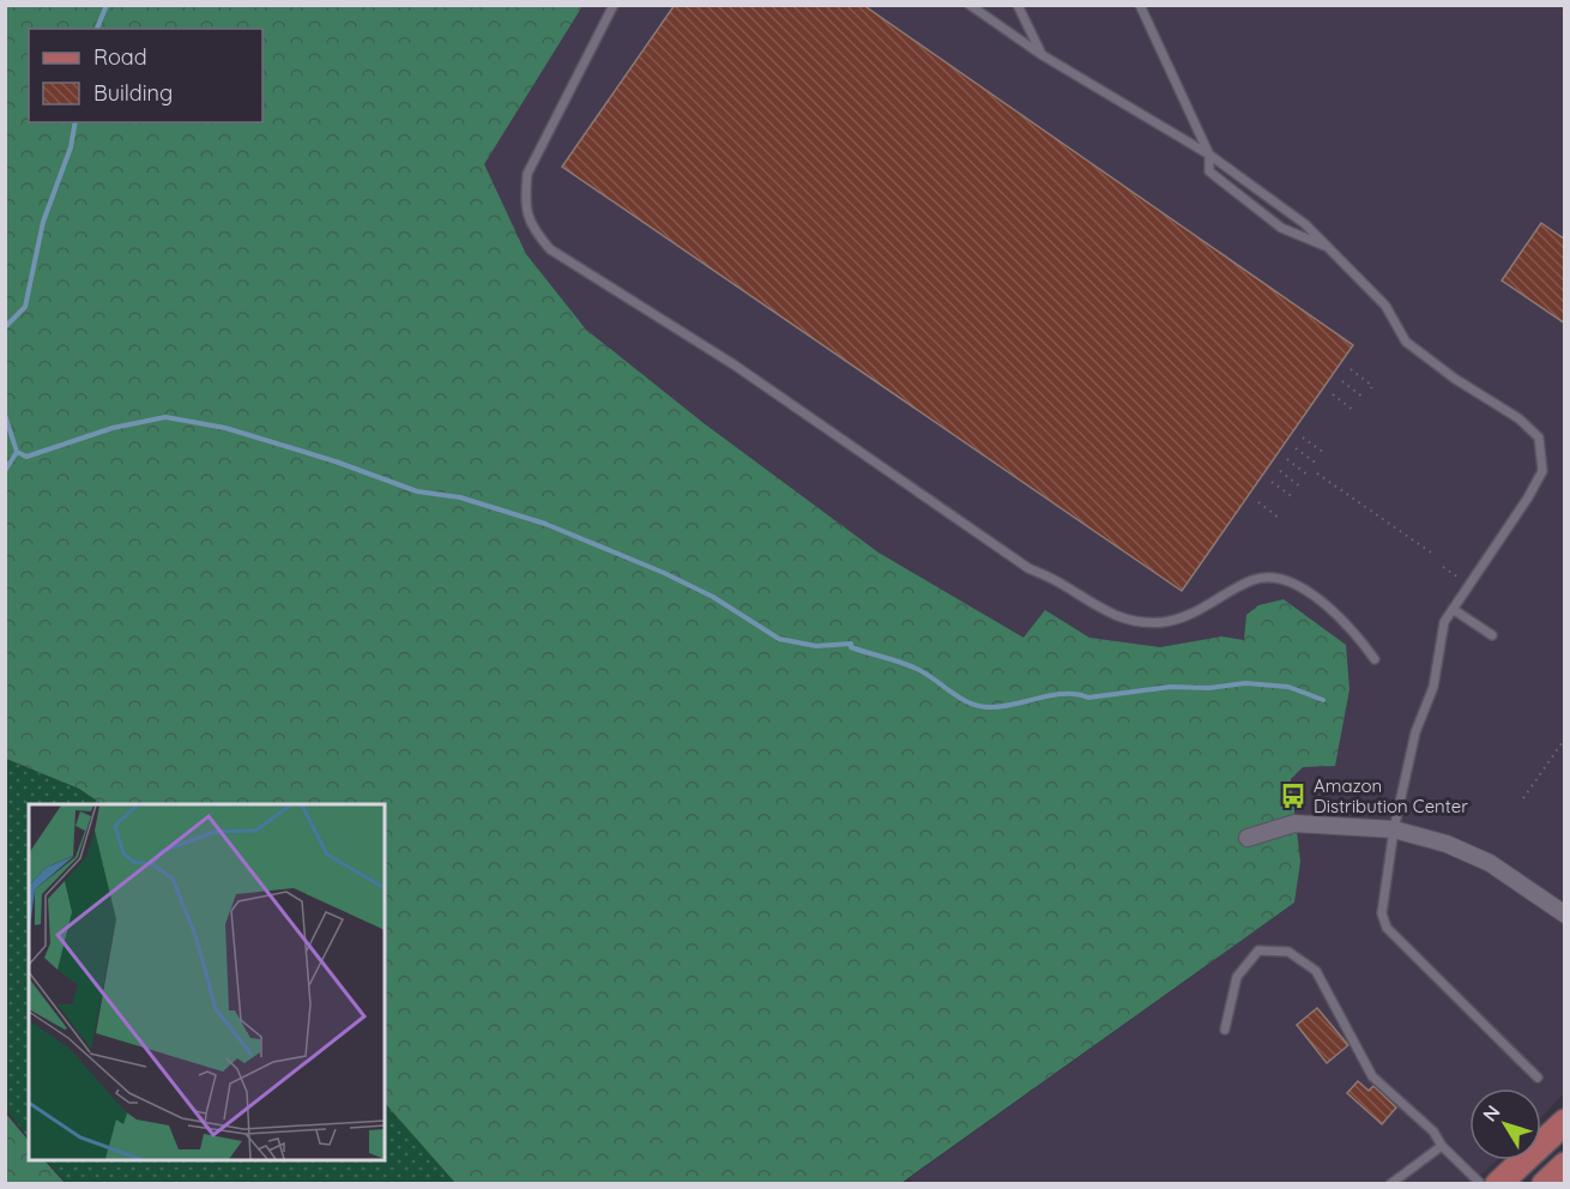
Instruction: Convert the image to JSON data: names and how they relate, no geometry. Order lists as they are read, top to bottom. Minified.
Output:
{"places":{"bus stop":["Amazon Distribution Center"]},"legend":["Road","Building"],"north":"top left"}
